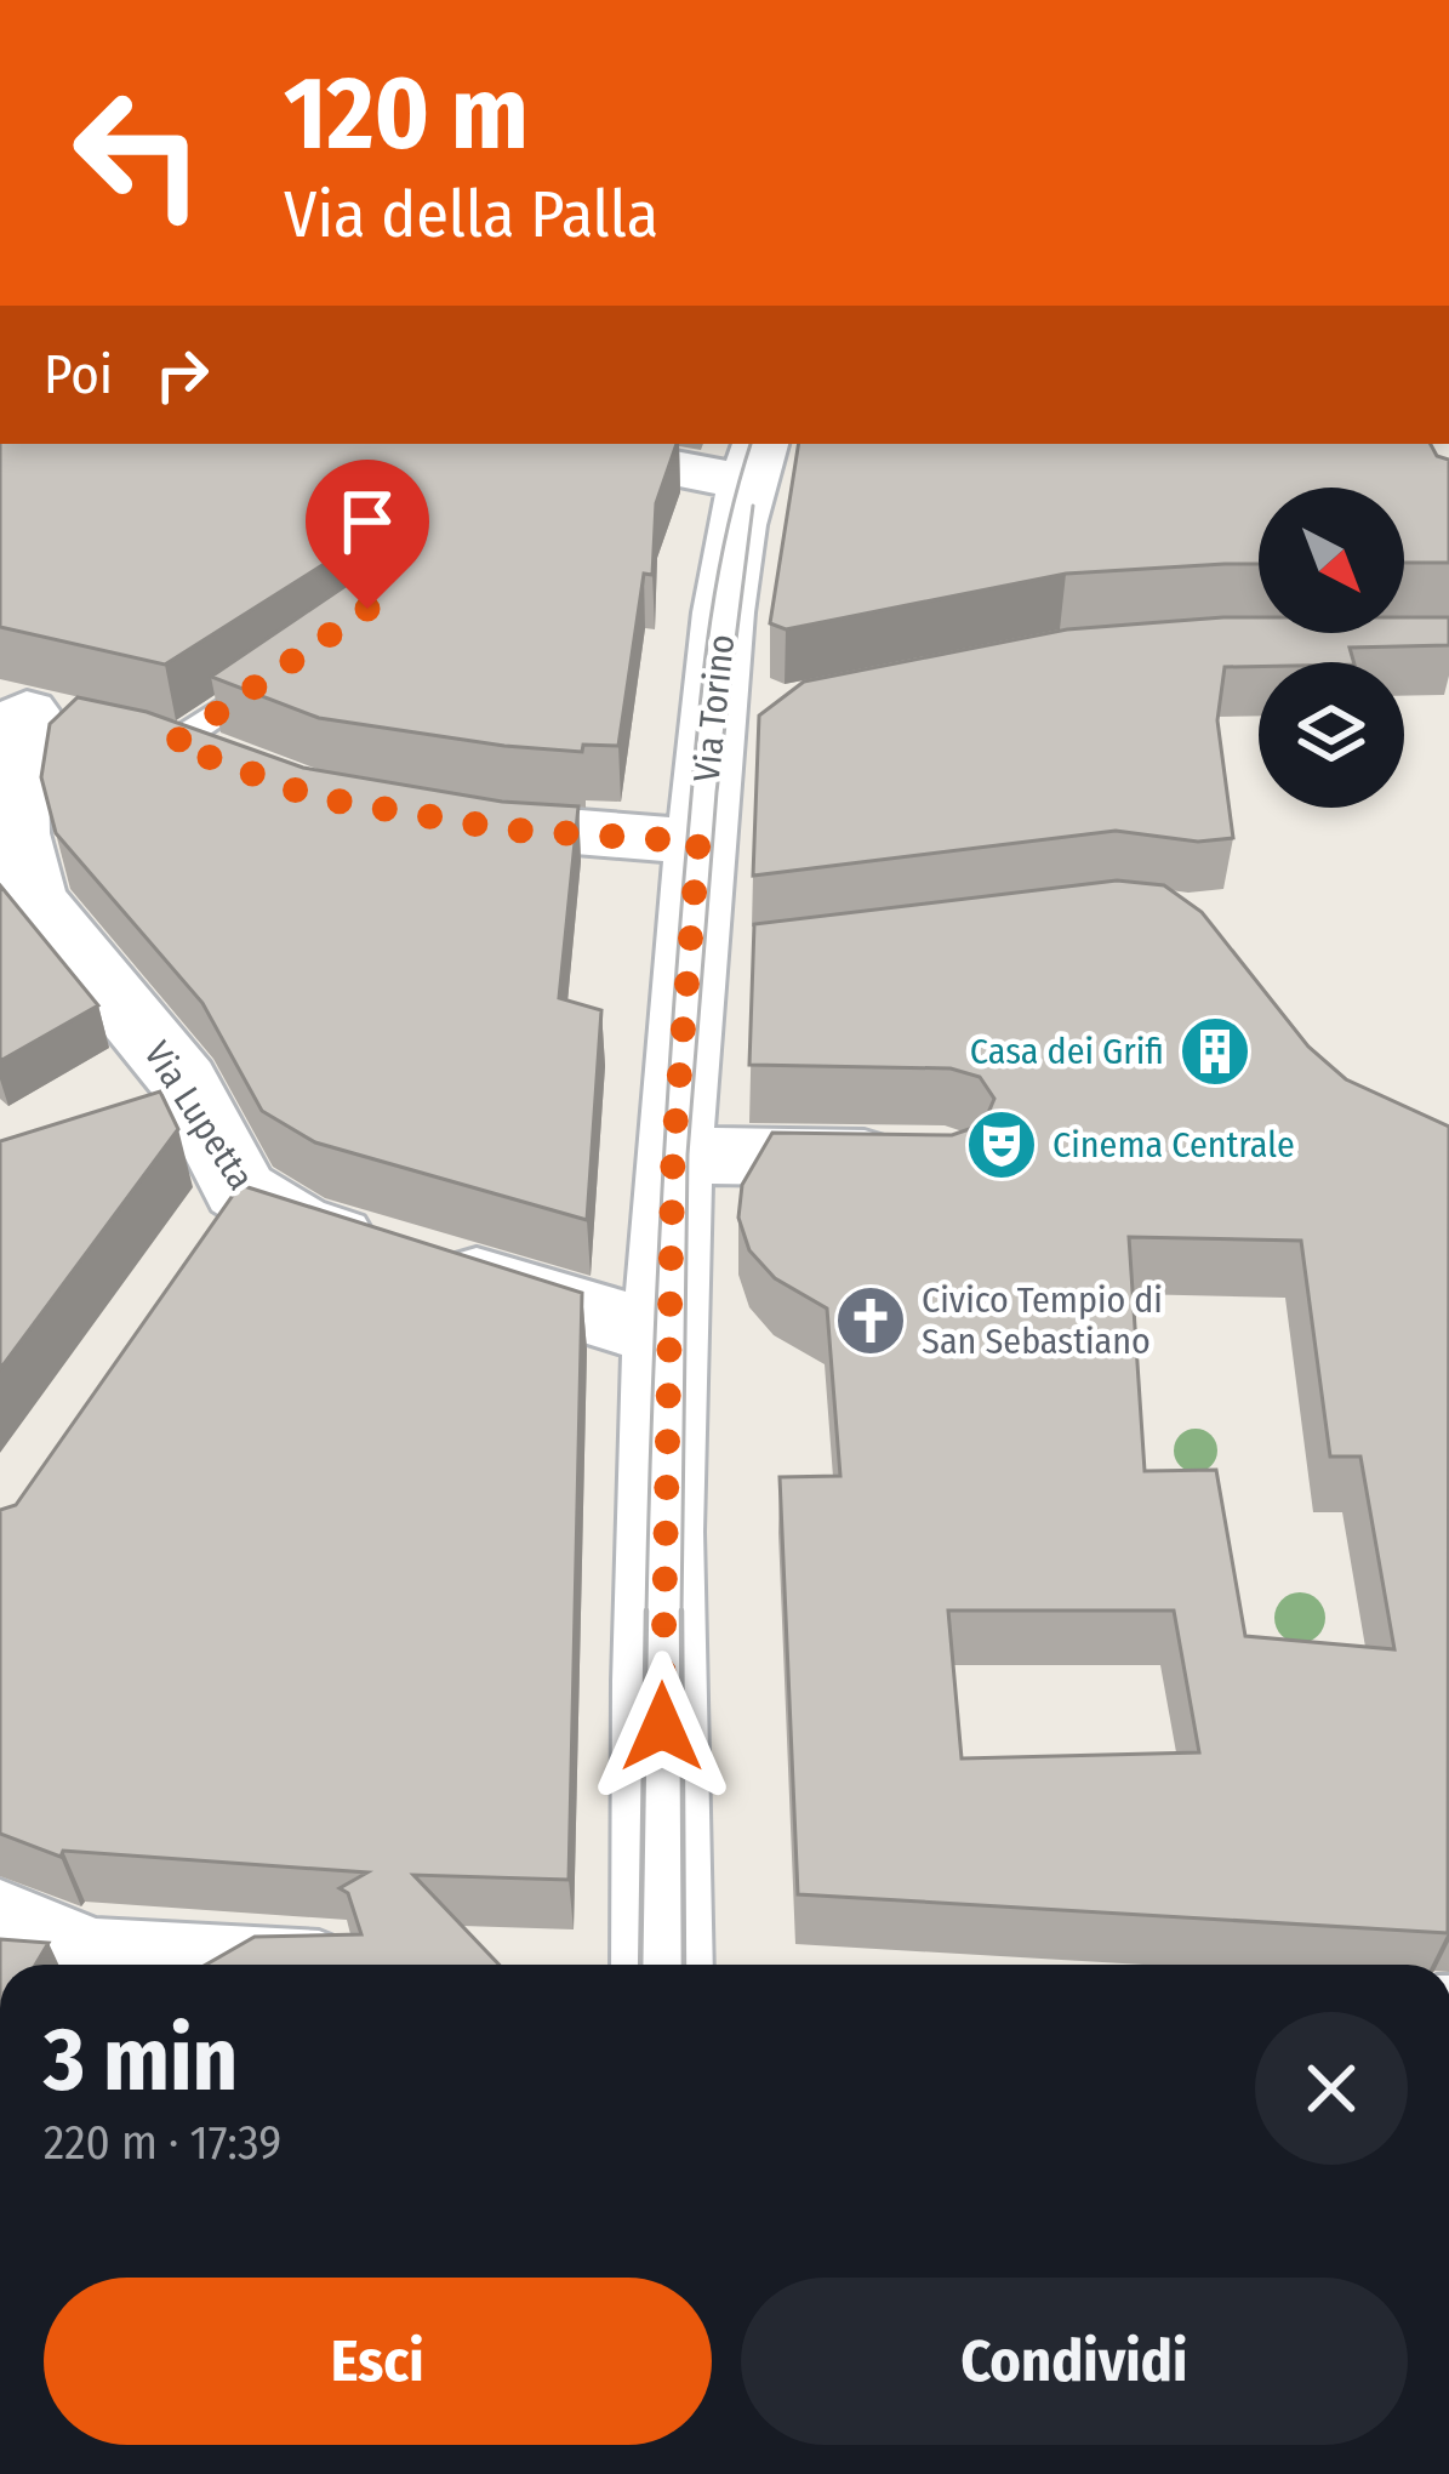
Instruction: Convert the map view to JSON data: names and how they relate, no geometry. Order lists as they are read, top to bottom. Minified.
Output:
{"streets":{"street":["Via Torino","Via Lupetta"]},"crossings":[["Via Torino","Via Lupetta"]],"places":{"building":["Casa dei Grifi"],"theatre":["Cinema Centrale"],"church":["Civico Tempio di San Sebastiano"]},"north":"bottom right","page":{"turn":["120 m","Via della Palla"],"then":"Poi","heading":["3 min","220 m · 17:39"],"buttons":["Esci","Condividi"]}}
